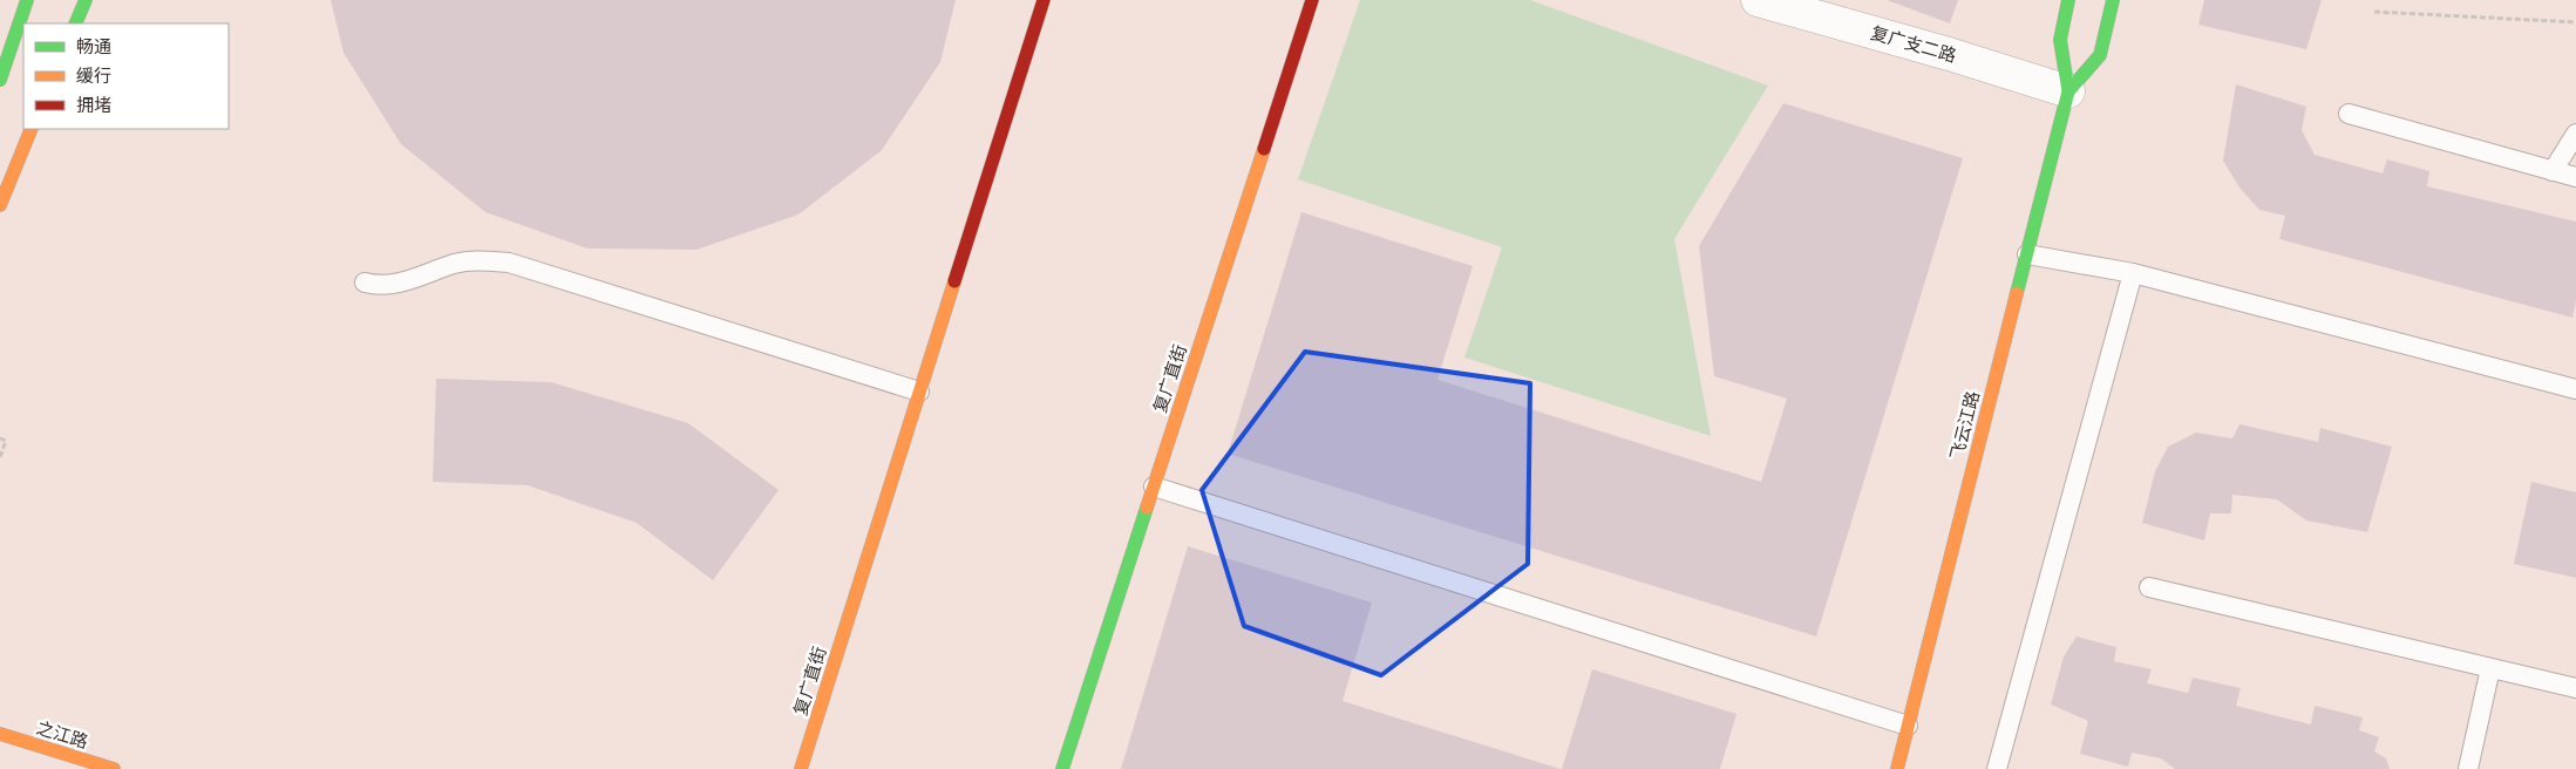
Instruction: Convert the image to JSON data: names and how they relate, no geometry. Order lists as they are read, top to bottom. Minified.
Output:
{"streets":{"street":["复广支二路","复广直街","飞云江路","之江路"]},"crossings":[["复广支二路","飞云江路"]],"legend":["畅通","缓行","拥堵"]}
